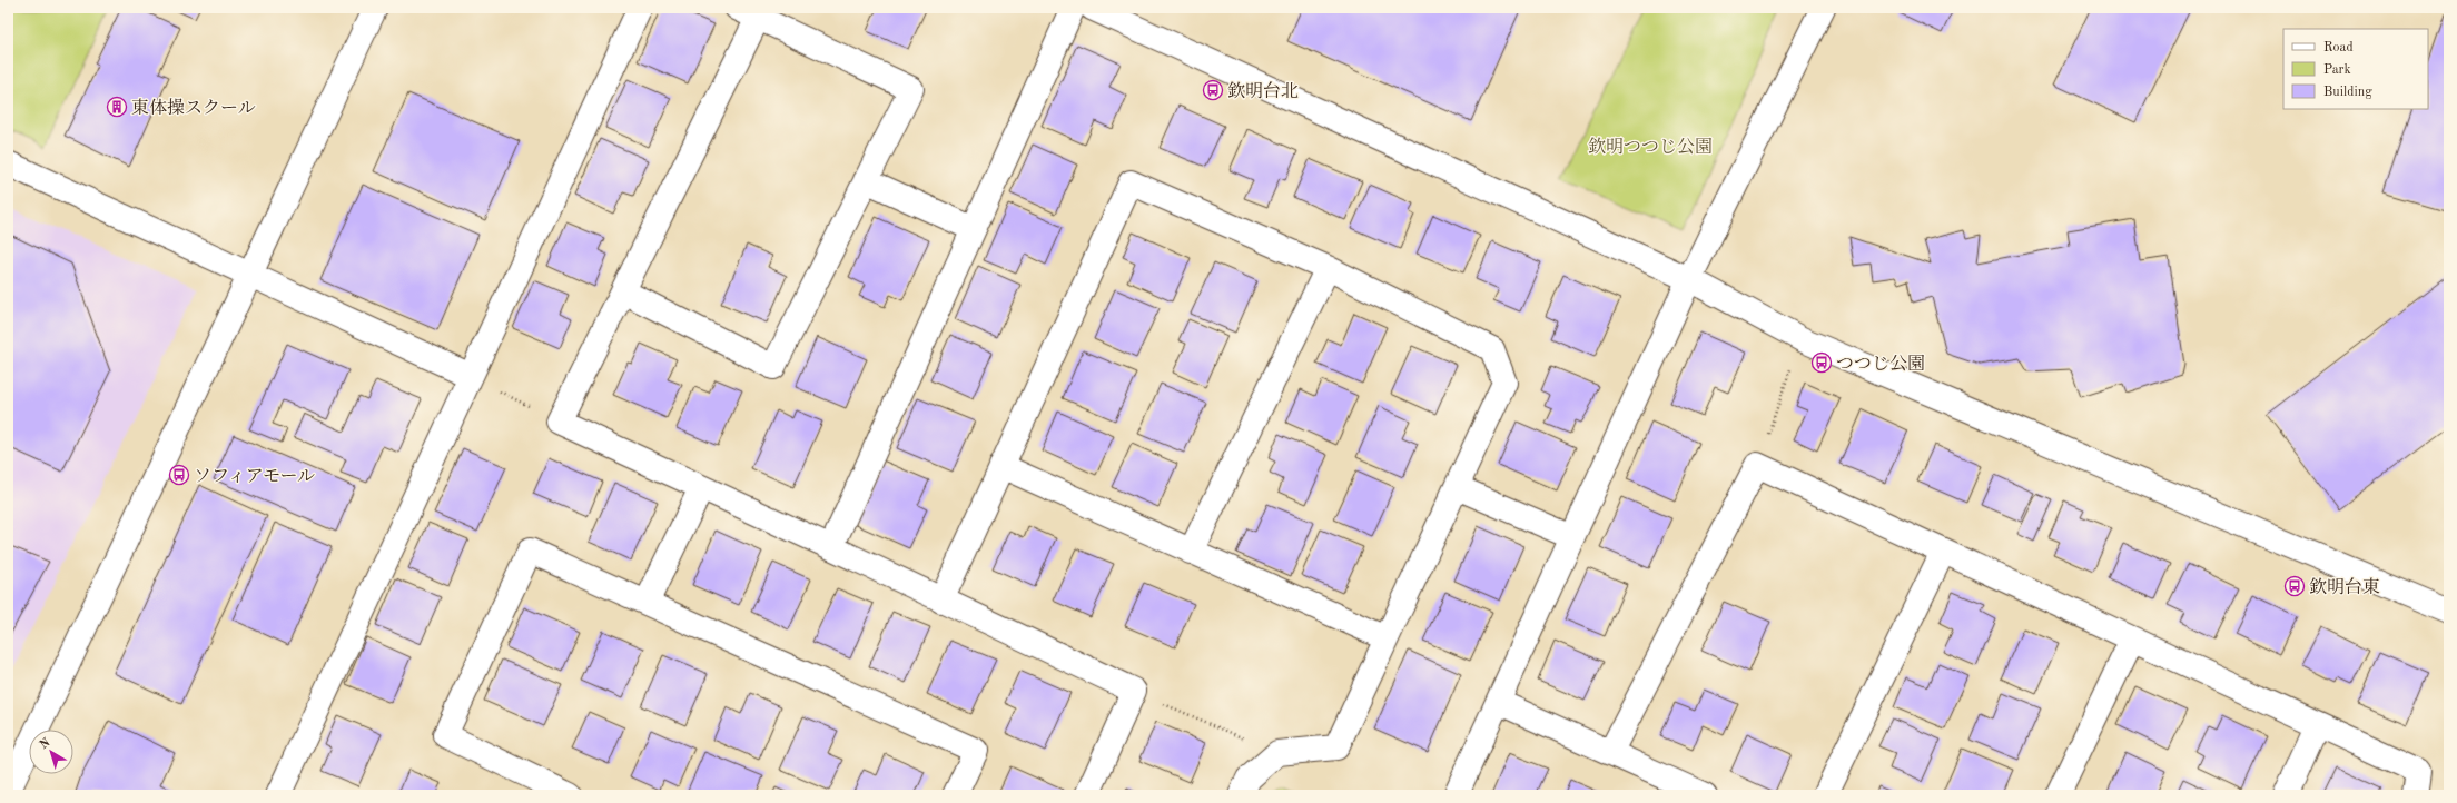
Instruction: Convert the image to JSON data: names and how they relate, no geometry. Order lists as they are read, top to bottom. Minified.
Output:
{"parks":["欽明つつじ公園"],"places":{"bus stop":["欽明台北","つつじ公園","ソフィアモール","欽明台東"],"building":["東体操スクール"]},"legend":["Road","Park","Building"],"north":"top left"}
